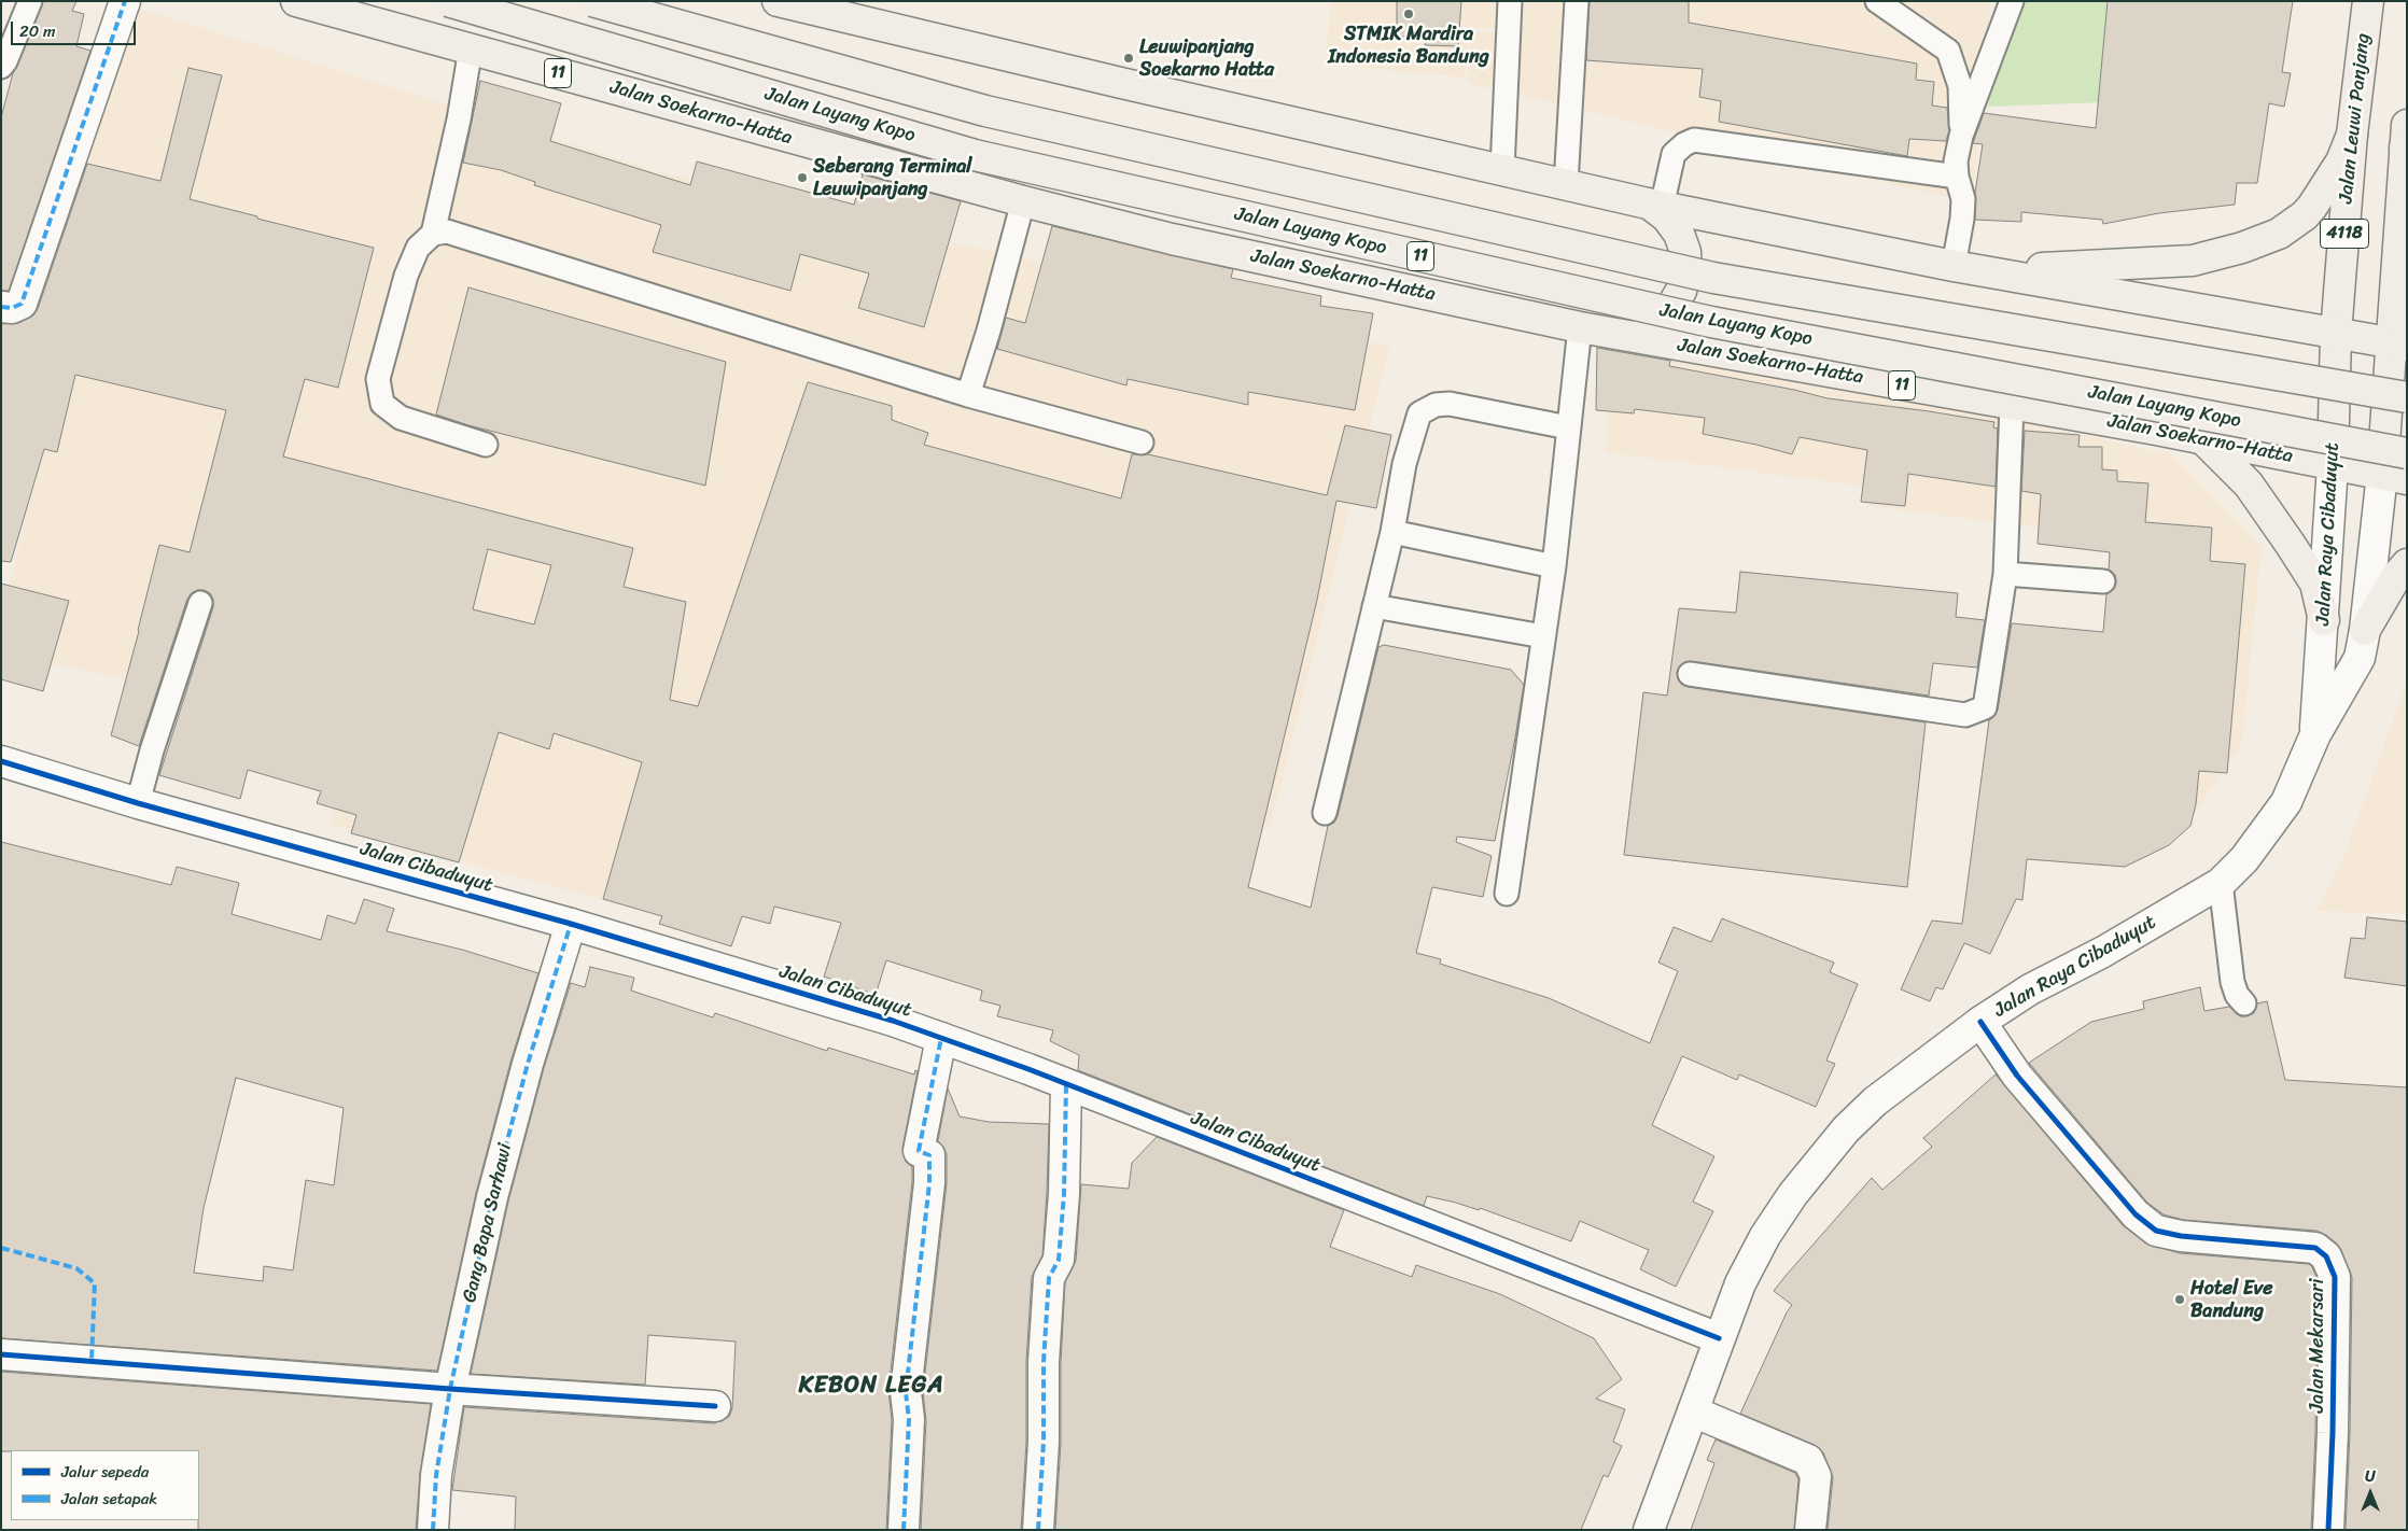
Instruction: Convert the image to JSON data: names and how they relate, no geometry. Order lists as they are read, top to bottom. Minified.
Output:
{"streets":{"main road":["11","Jalan Soekarno-Hatta","Jalan Layang Kopo","Jalan Leuwi Panjang","4118","Jalan Raya Cibaduyut"],"street":["Jalan Cibaduyut","Gang Bapa Sarhawi","Jalan Mekarsari"]},"crossings":[["Jalan Soekarno-Hatta","Jalan Raya Cibaduyut"],["Jalan Leuwi Panjang","Jalan Raya Cibaduyut"],["Jalan Raya Cibaduyut","Jalan Cibaduyut"],["Jalan Raya Cibaduyut","Jalan Mekarsari"],["Jalan Cibaduyut","Gang Bapa Sarhawi"]],"districts":["KEBON LEGA"],"places":["STMIK Mardira Indonesia Bandung","Leuwipanjang Soekarno Hatta","Seberang Terminal Leuwipanjang","Hotel Eve Bandung"],"legend":["Jalur sepeda","Jalan setapak"],"scale_bar":"20 m","north":"top"}
